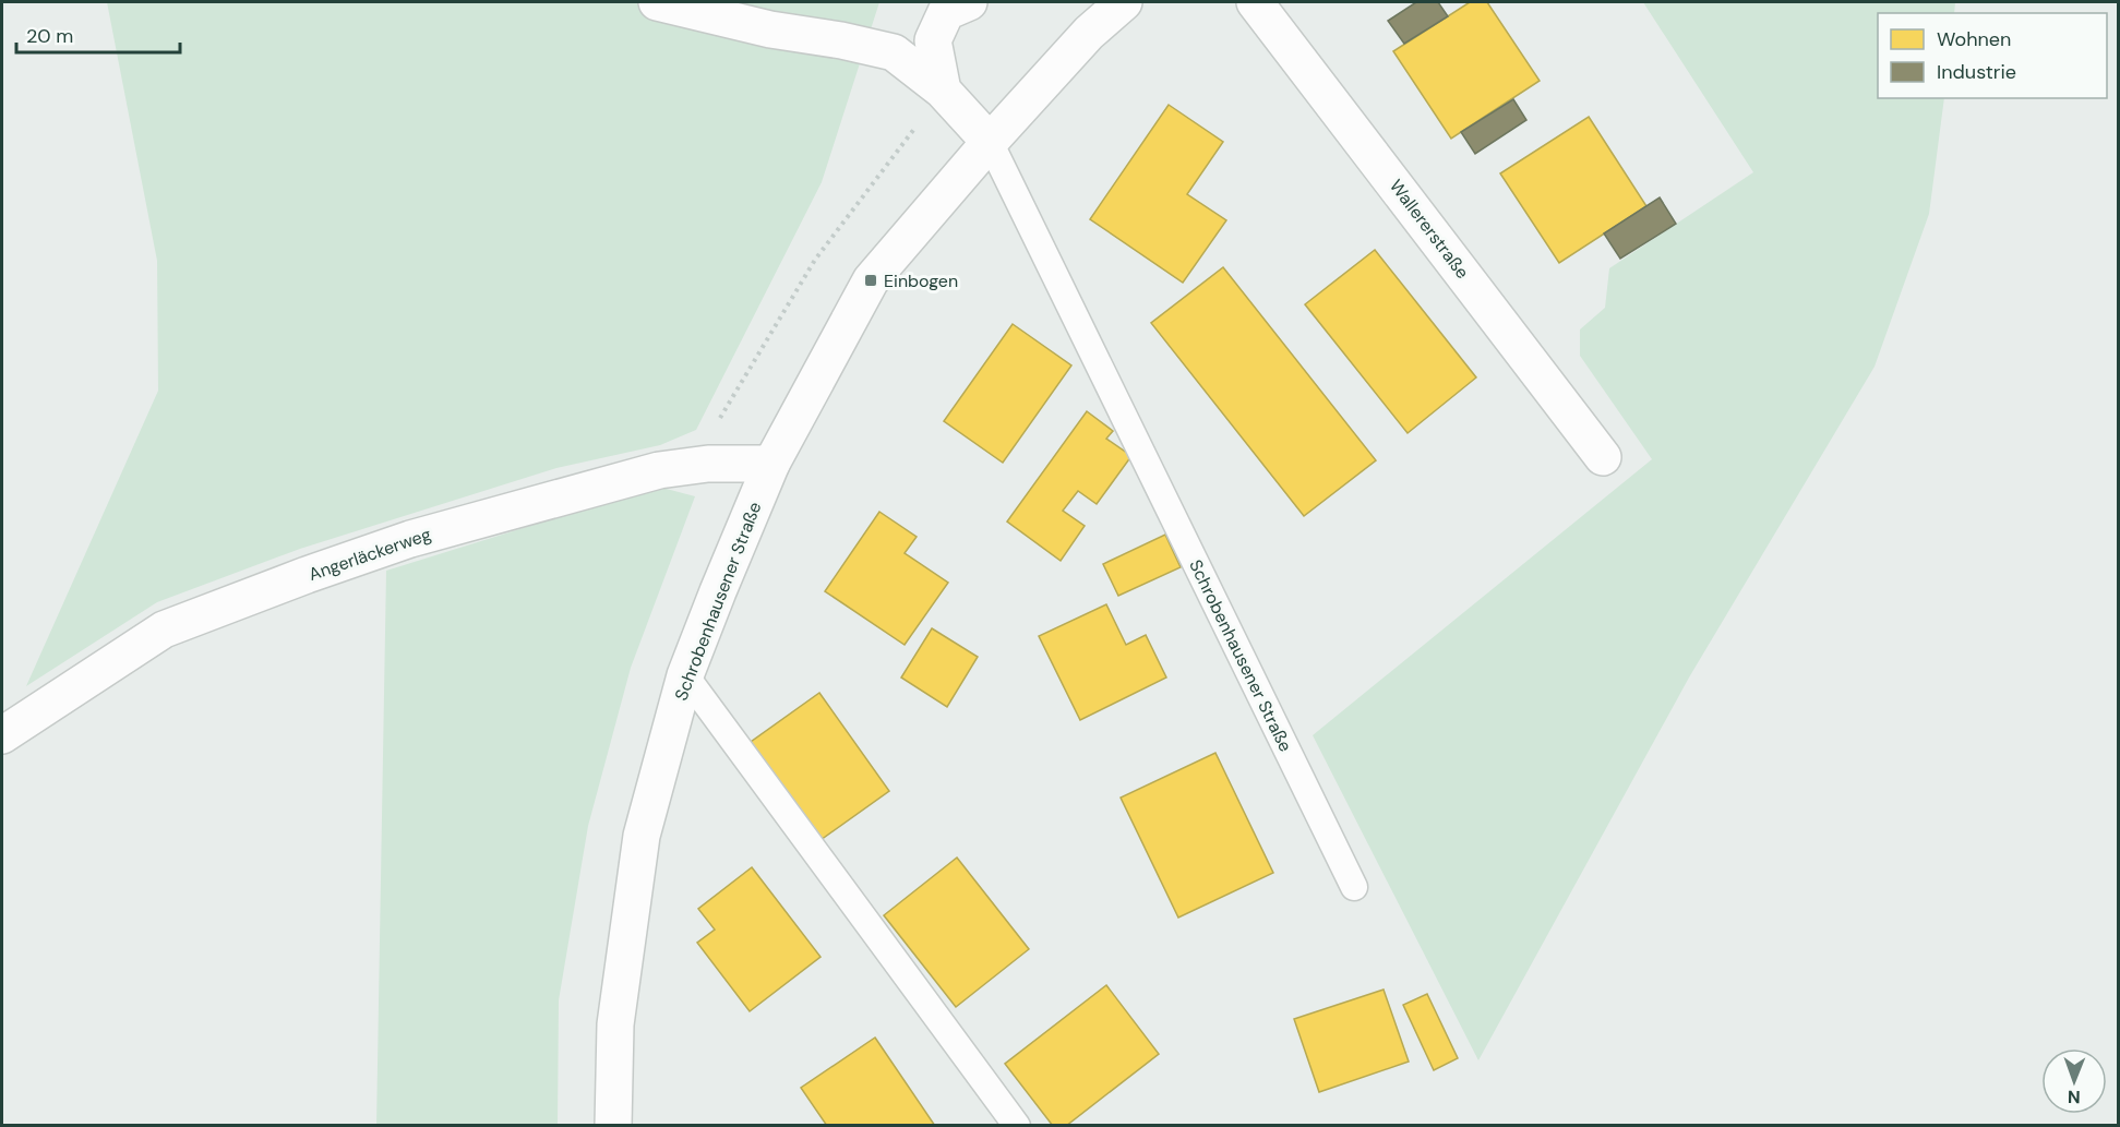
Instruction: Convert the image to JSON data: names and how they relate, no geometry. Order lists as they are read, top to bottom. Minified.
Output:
{"streets":{"street":["Wallererstraße","Angerläckerweg","Schrobenhausener Straße"]},"crossings":[["Angerläckerweg","Schrobenhausener Straße"]],"places":{"transit":["Einbogen"]},"legend":["Wohnen","Industrie"],"scale_bar":"20 m","north":"bottom"}
